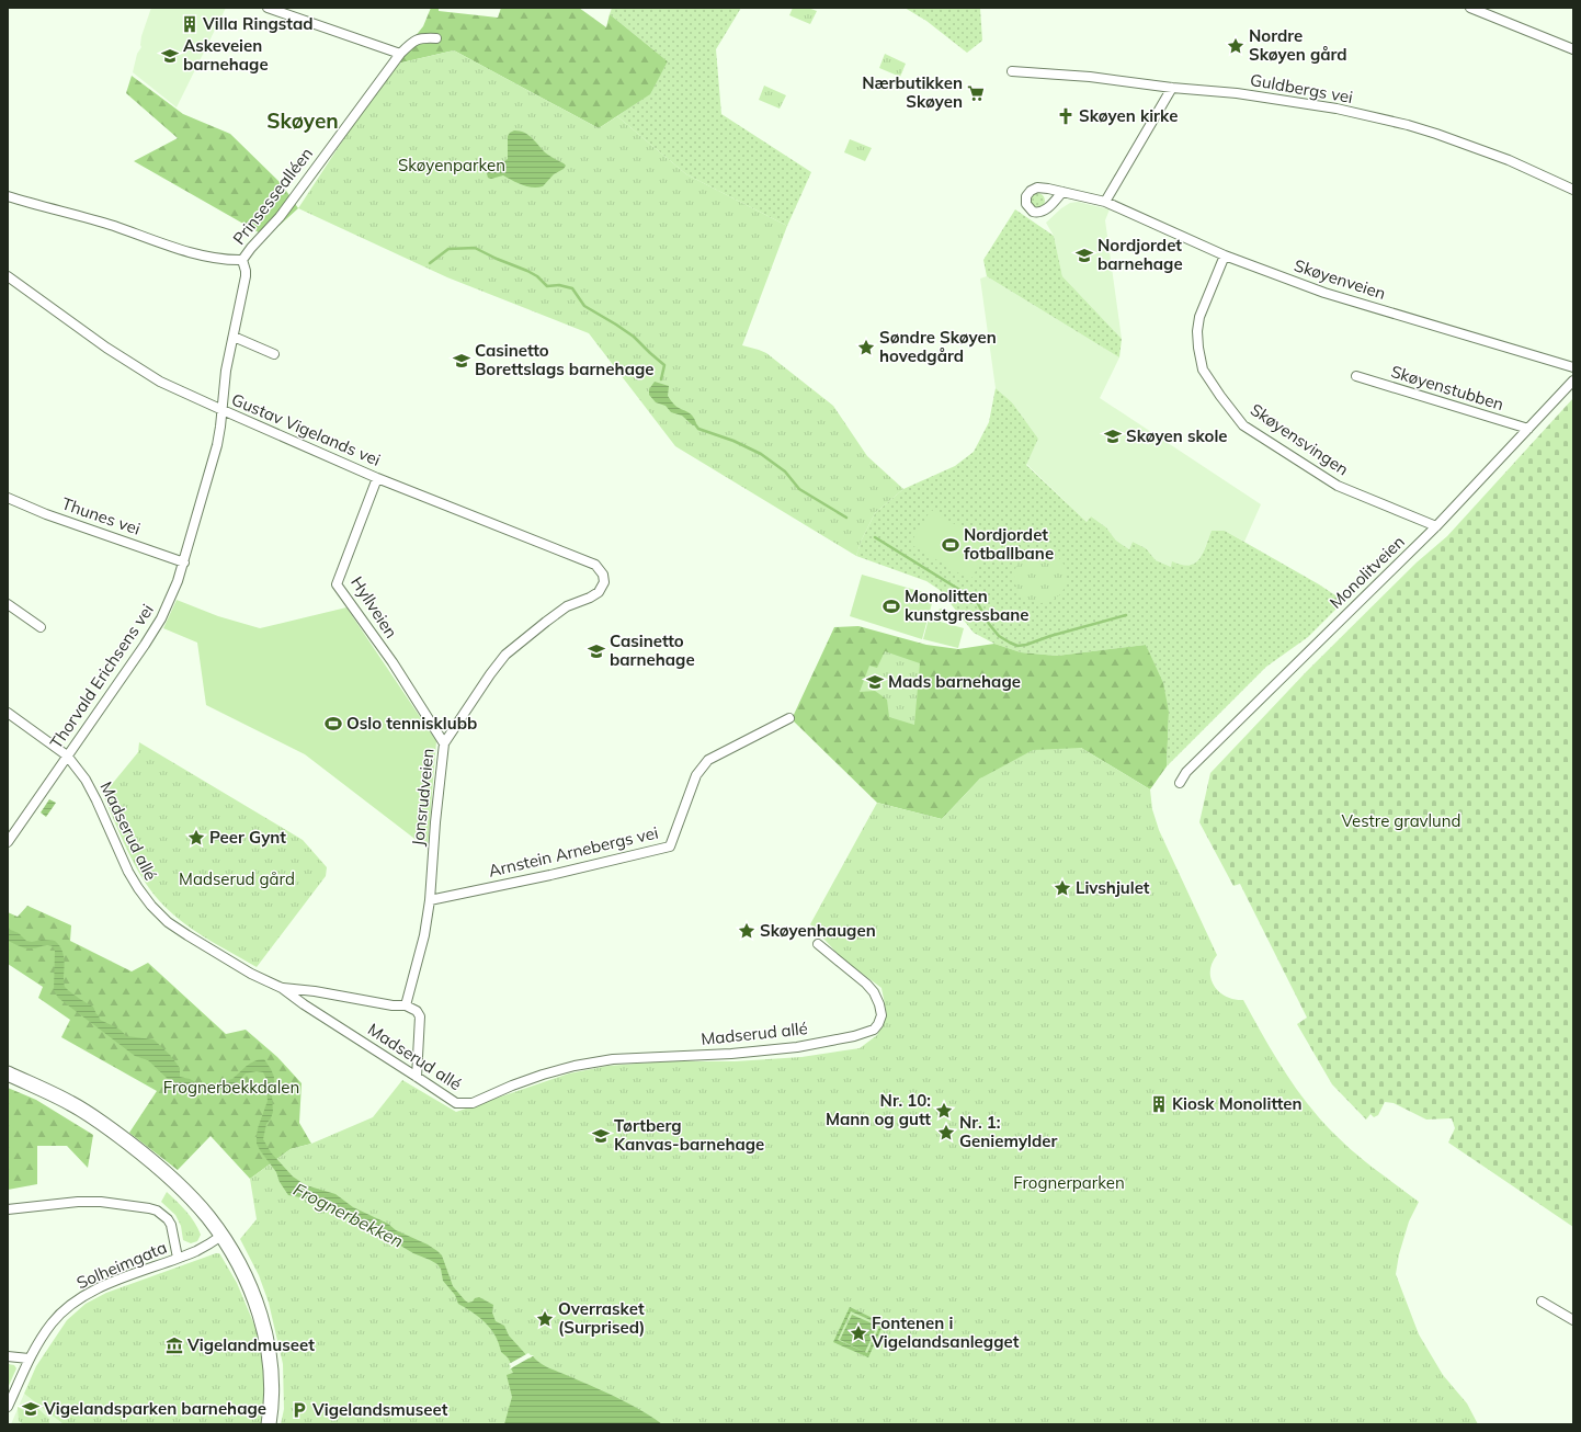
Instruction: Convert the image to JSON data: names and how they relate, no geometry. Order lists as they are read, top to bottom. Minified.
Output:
{"streets":{"street":["Guldbergs vei","Prinsessealléen","Skøyenveien","Skøyenstubben","Gustav Vigelands vei","Skøyensvingen","Thunes vei","Monolitveien","Hyllveien","Thorvald Erichsens vei","Jonsrudveien","Madserud allé","Arnstein Arnebergs vei","Solheimgata"]},"crossings":[["Prinsessealléen","Thorvald Erichsens vei"],["Skøyenveien","Skøyensvingen"],["Skøyenstubben","Monolitveien"],["Gustav Vigelands vei","Hyllveien"],["Gustav Vigelands vei","Thorvald Erichsens vei"],["Gustav Vigelands vei","Jonsrudveien"],["Skøyensvingen","Monolitveien"],["Thunes vei","Thorvald Erichsens vei"],["Hyllveien","Jonsrudveien"],["Thorvald Erichsens vei","Madserud allé"],["Jonsrudveien","Arnstein Arnebergs vei"]],"districts":["Skøyen"],"water":["Frognerbekken"],"parks":["Skøyenparken","Vestre gravlund","Madserud gård","Frognerbekkdalen","Frognerparken"],"places":{"building":["Villa Ringstad","Kiosk Monolitten"],"place":["Nordre Skøyen gård","Søndre Skøyen hovedgård","Peer Gynt","Livshjulet","Skøyenhaugen","Nr. 10: Mann og gutt","Nr. 1: Geniemylder","Overrasket (Surprised)","Fontenen i Vigelandsanlegget"],"school or university":["Askeveien barnehage","Nordjordet barnehage","Casinetto Borettslags barnehage","Skøyen skole","Casinetto barnehage","Mads barnehage","Tørtberg Kanvas-barnehage","Vigelandsparken barnehage"],"supermarket":["Nærbutikken Skøyen"],"church":["Skøyen kirke"],"sports":["Nordjordet fotballbane","Monolitten kunstgressbane","Oslo tennisklubb"],"museum":["Vigelandmuseet"],"parking":["Vigelandsmuseet"]}}
